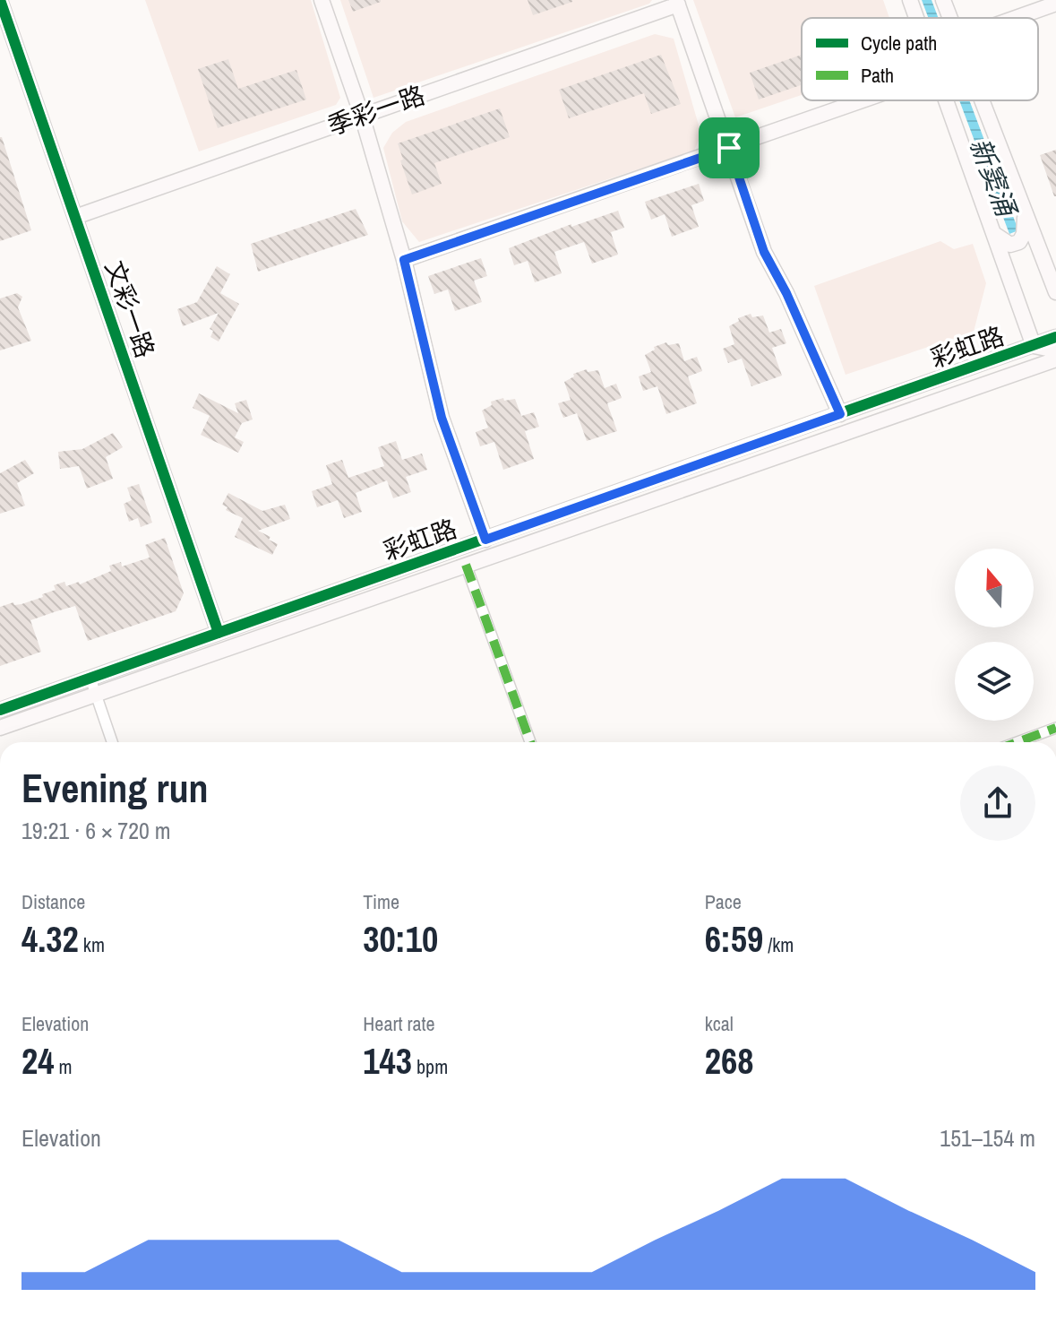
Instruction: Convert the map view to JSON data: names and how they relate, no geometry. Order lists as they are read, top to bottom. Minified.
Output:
{"streets":{"street":["季彩一路","文彩一路","彩虹路"]},"crossings":[["季彩一路","文彩一路"],["文彩一路","彩虹路"]],"water":["新窦涌"],"legend":["Cycle path","Path"],"north":"top","page":{"heading":["Evening run","19:21 · 6 × 720 m"],"stats":[["Distance","4.32 km"],["Time","30:10"],["Pace","6:59 /km"],["Elevation","24 m"],["Heart rate","143 bpm"],["kcal","268"]],"chart":["Elevation","151–154 m"]}}
